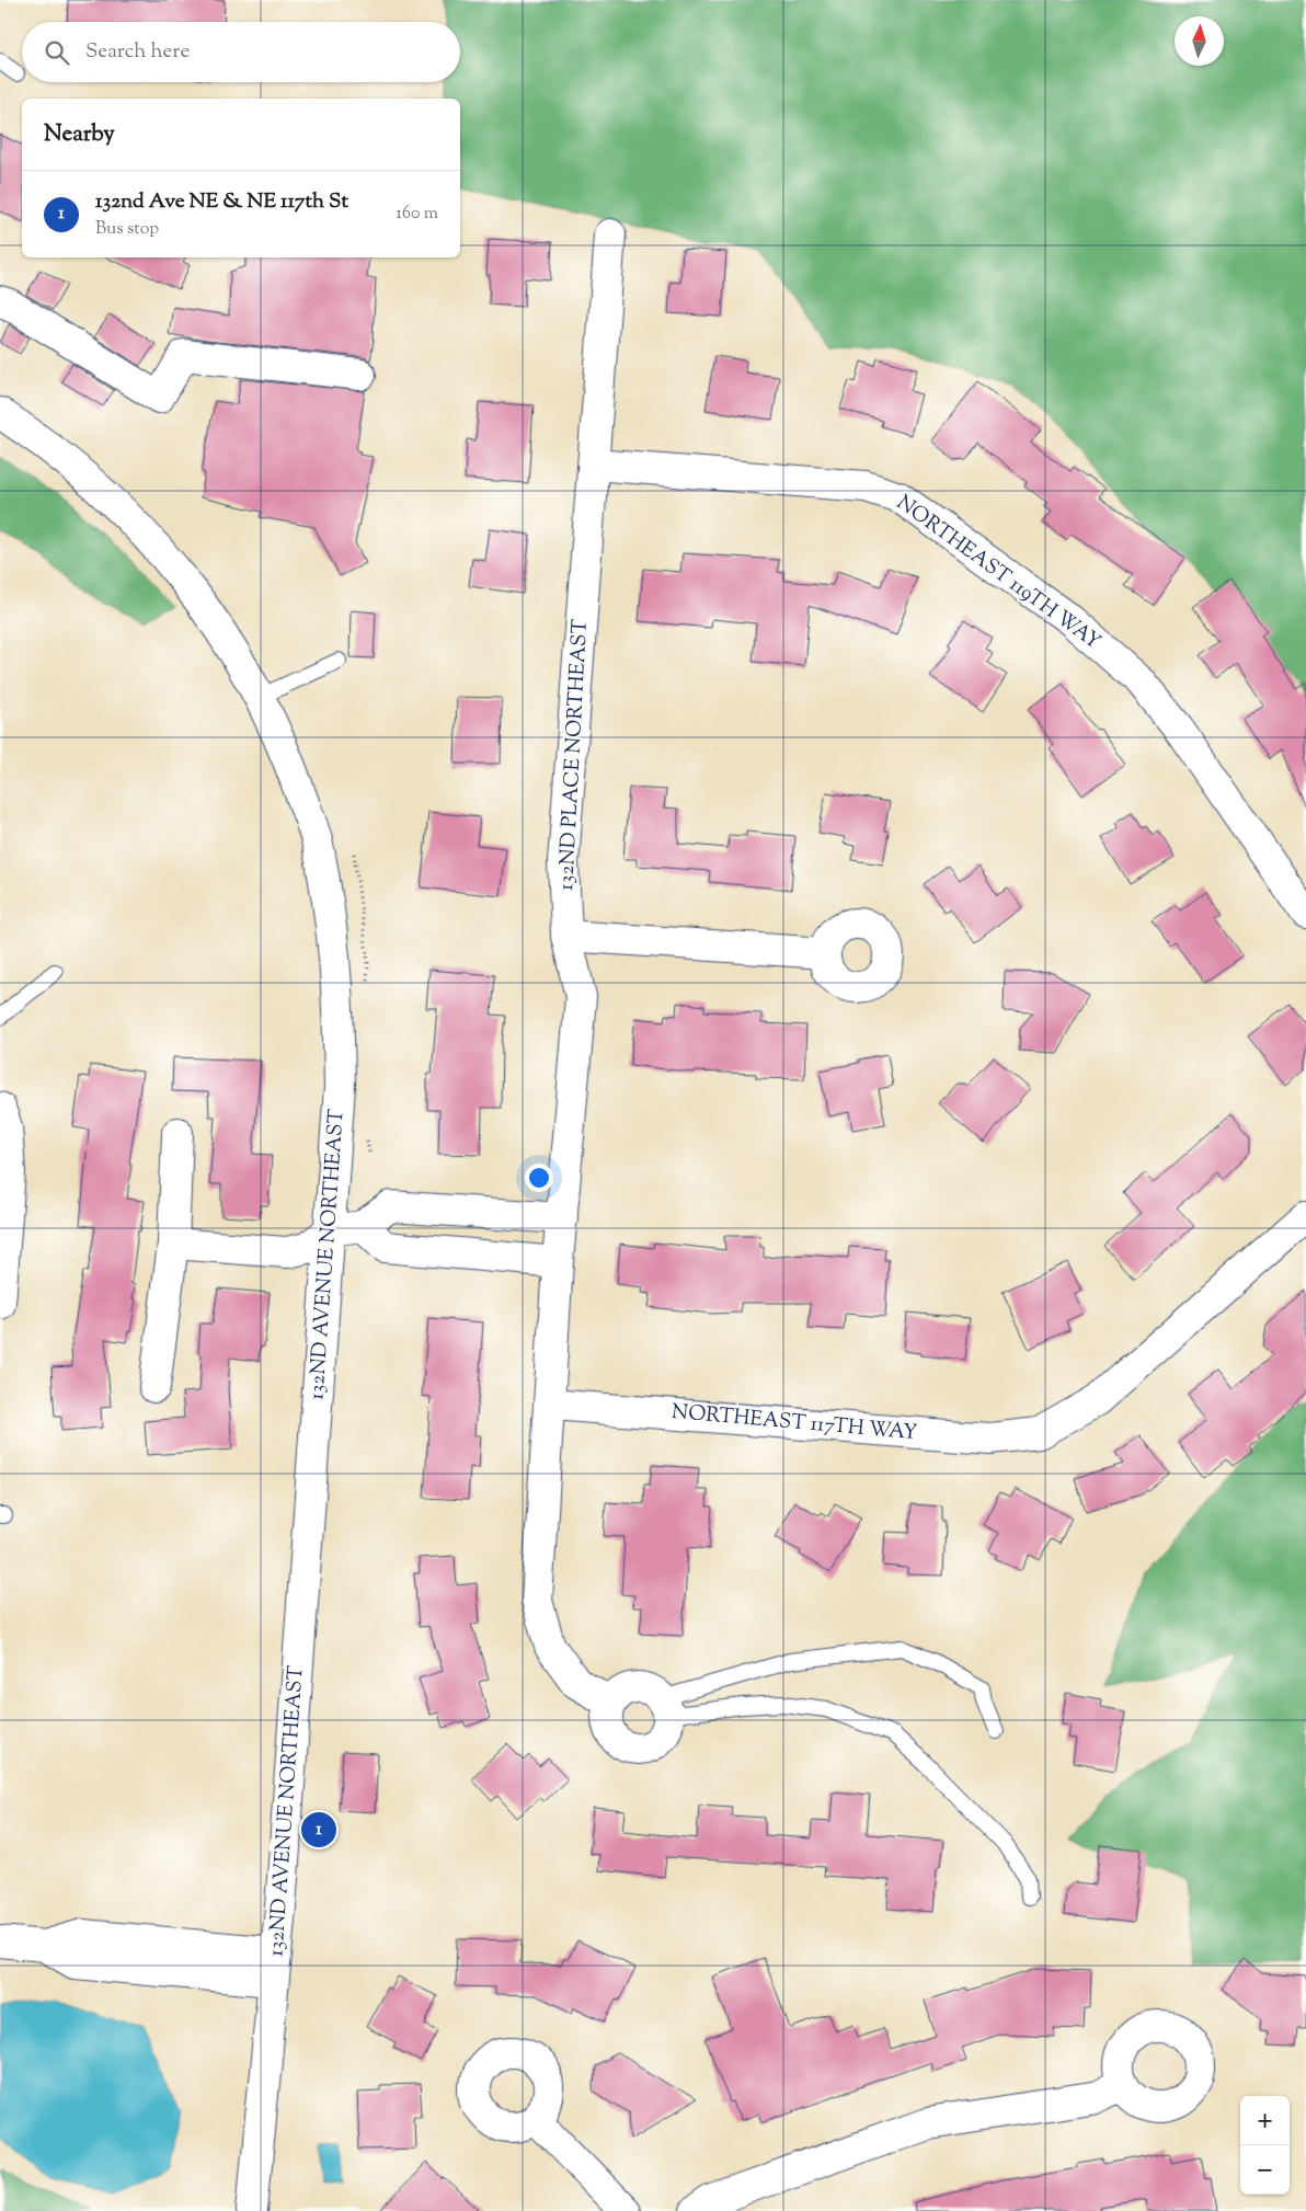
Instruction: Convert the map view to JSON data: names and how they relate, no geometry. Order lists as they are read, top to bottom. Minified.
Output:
{"streets":{"street":["NORTHEAST 119TH WAY","132ND PLACE NORTHEAST","132ND AVENUE NORTHEAST","NORTHEAST 117TH WAY"]},"crossings":[["NORTHEAST 119TH WAY","132ND PLACE NORTHEAST"],["132ND PLACE NORTHEAST","NORTHEAST 117TH WAY"]],"north":"top","page":{"search":"Search here","heading":"Nearby","list":[{"mark":"1","name":"132nd Ave NE & NE 117th St","note":"Bus stop","value":"160 m"}],"pins":"1","map_buttons":["+","−"]}}
